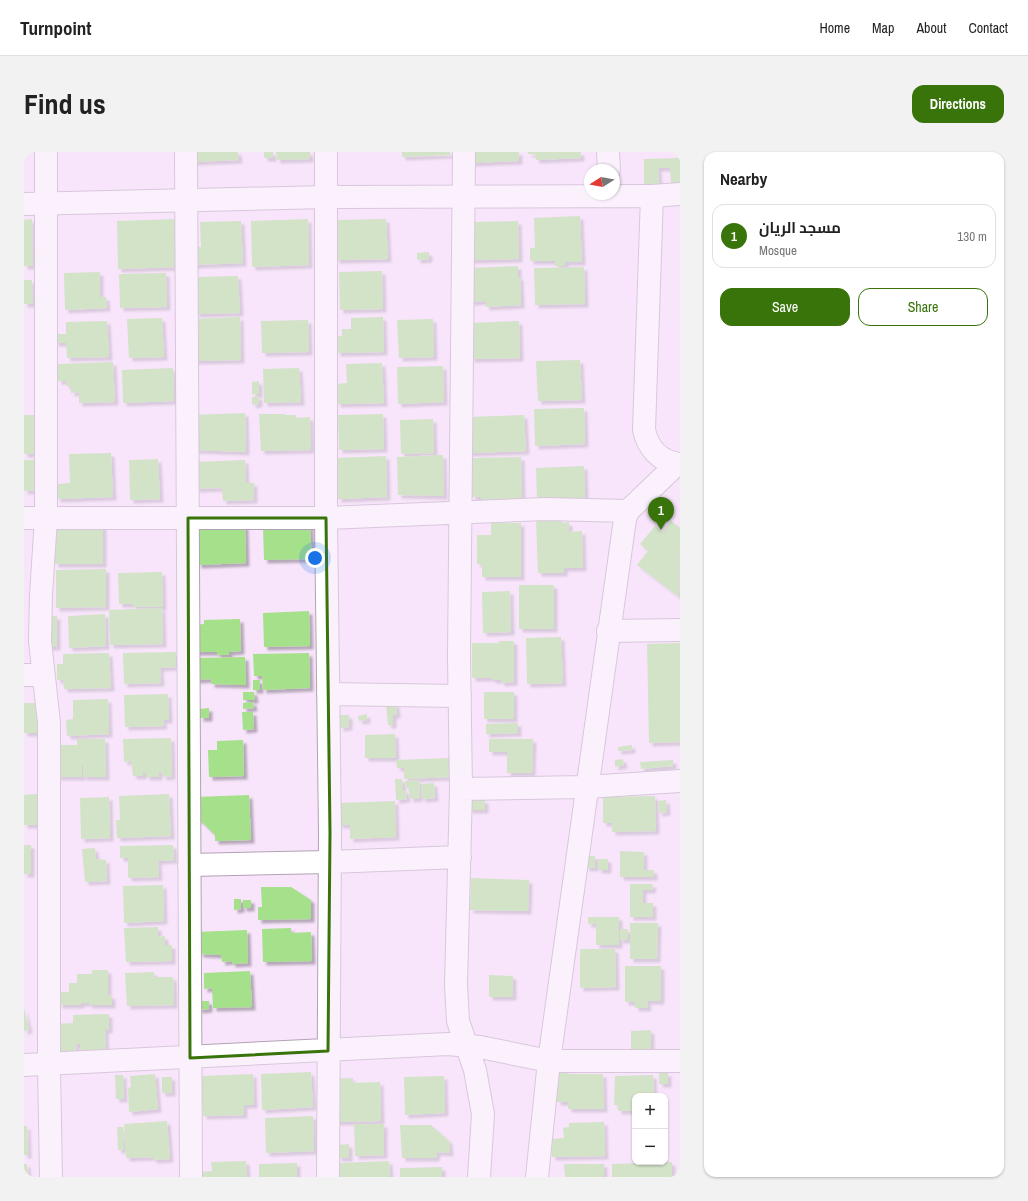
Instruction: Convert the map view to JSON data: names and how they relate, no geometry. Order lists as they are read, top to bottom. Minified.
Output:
{"north":"left","page":{"header":"Turnpoint","nav":["Home","Map","About","Contact"],"title":"Find us","buttons":["Directions",["Save","Share"]],"heading":"Nearby","list":[{"mark":"1","name":"مسجد الريان","note":"Mosque","value":"130 m"}],"pins":"1","map_buttons":["+","−"]}}
